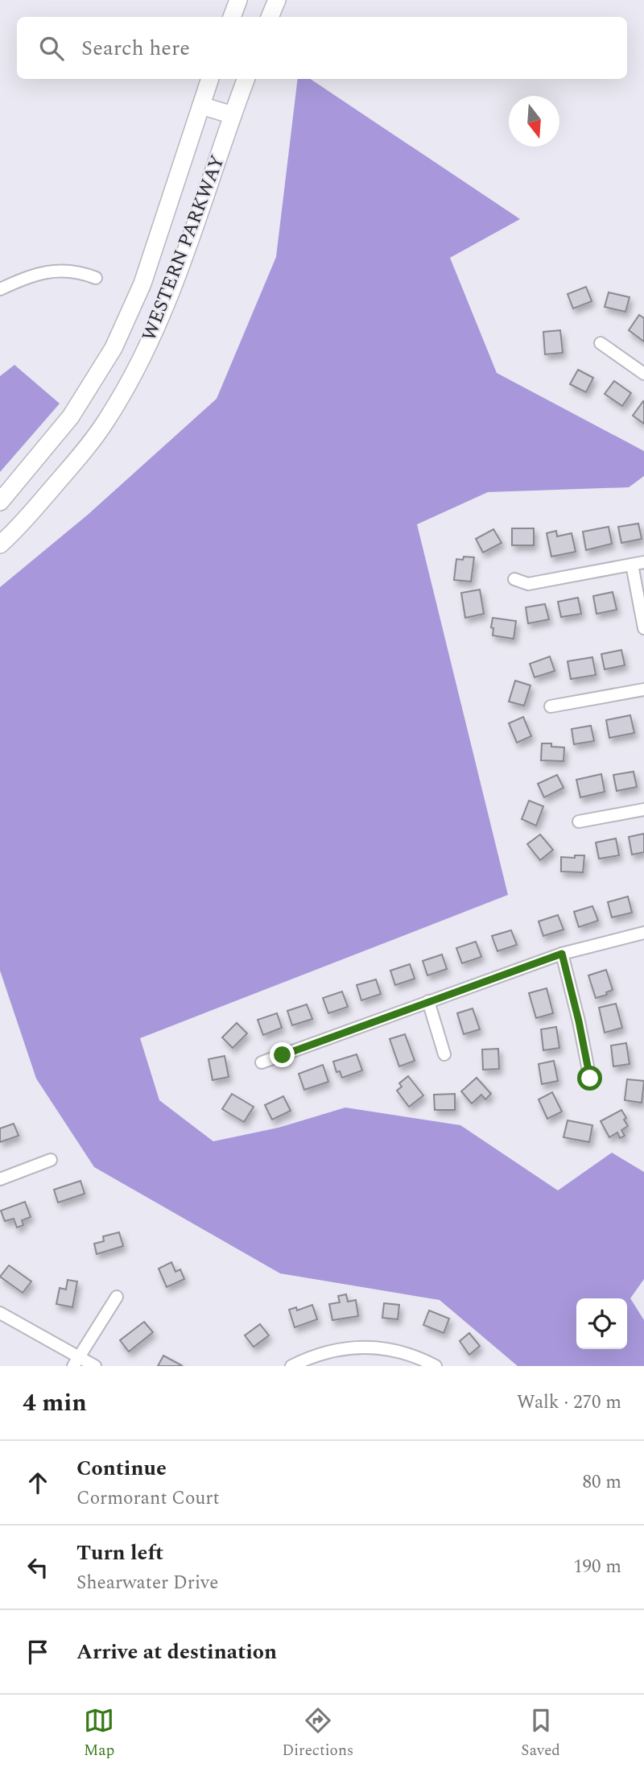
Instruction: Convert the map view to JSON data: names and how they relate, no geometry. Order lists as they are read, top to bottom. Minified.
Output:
{"streets":{"main road":["WESTERN PARKWAY"]},"north":"bottom","page":{"search":"Search here","heading":["4 min","Walk · 270 m"],"list":[["Continue","Cormorant Court","80 m"],["Turn left","Shearwater Drive","190 m"],"Arrive at destination"],"nav":["Map","Directions","Saved"]}}
